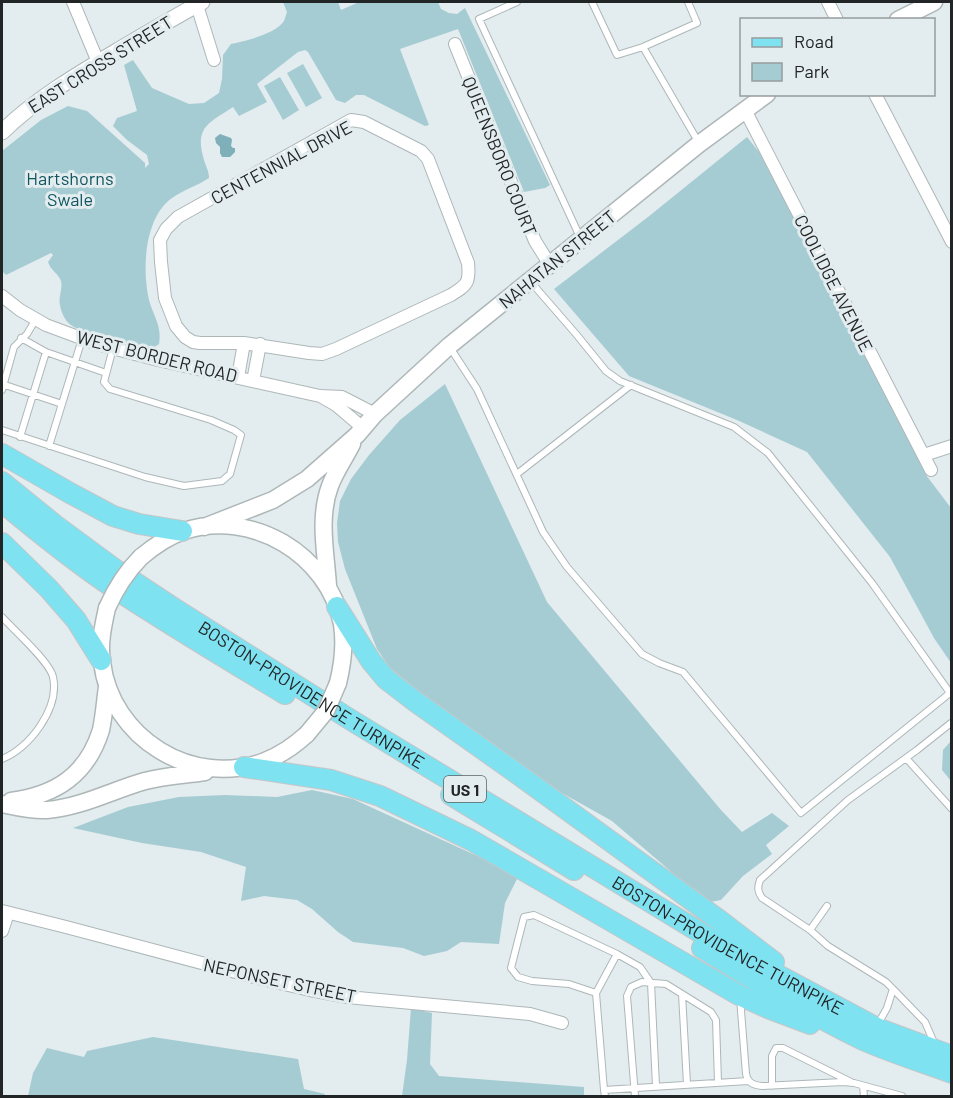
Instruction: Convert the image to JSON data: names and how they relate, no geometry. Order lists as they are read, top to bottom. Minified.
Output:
{"streets":{"main road":["NAHATAN STREET","BOSTON-PROVIDENCE TURNPIKE","US 1"],"street":["EAST CROSS STREET","QUEENSBORO COURT","CENTENNIAL DRIVE","COOLIDGE AVENUE","WEST BORDER ROAD","NEPONSET STREET"]},"crossings":[["QUEENSBORO COURT","NAHATAN STREET"],["NAHATAN STREET","COOLIDGE AVENUE"],["NAHATAN STREET","WEST BORDER ROAD"]],"parks":["Hartshorns Swale"],"legend":["Road","Park"]}
